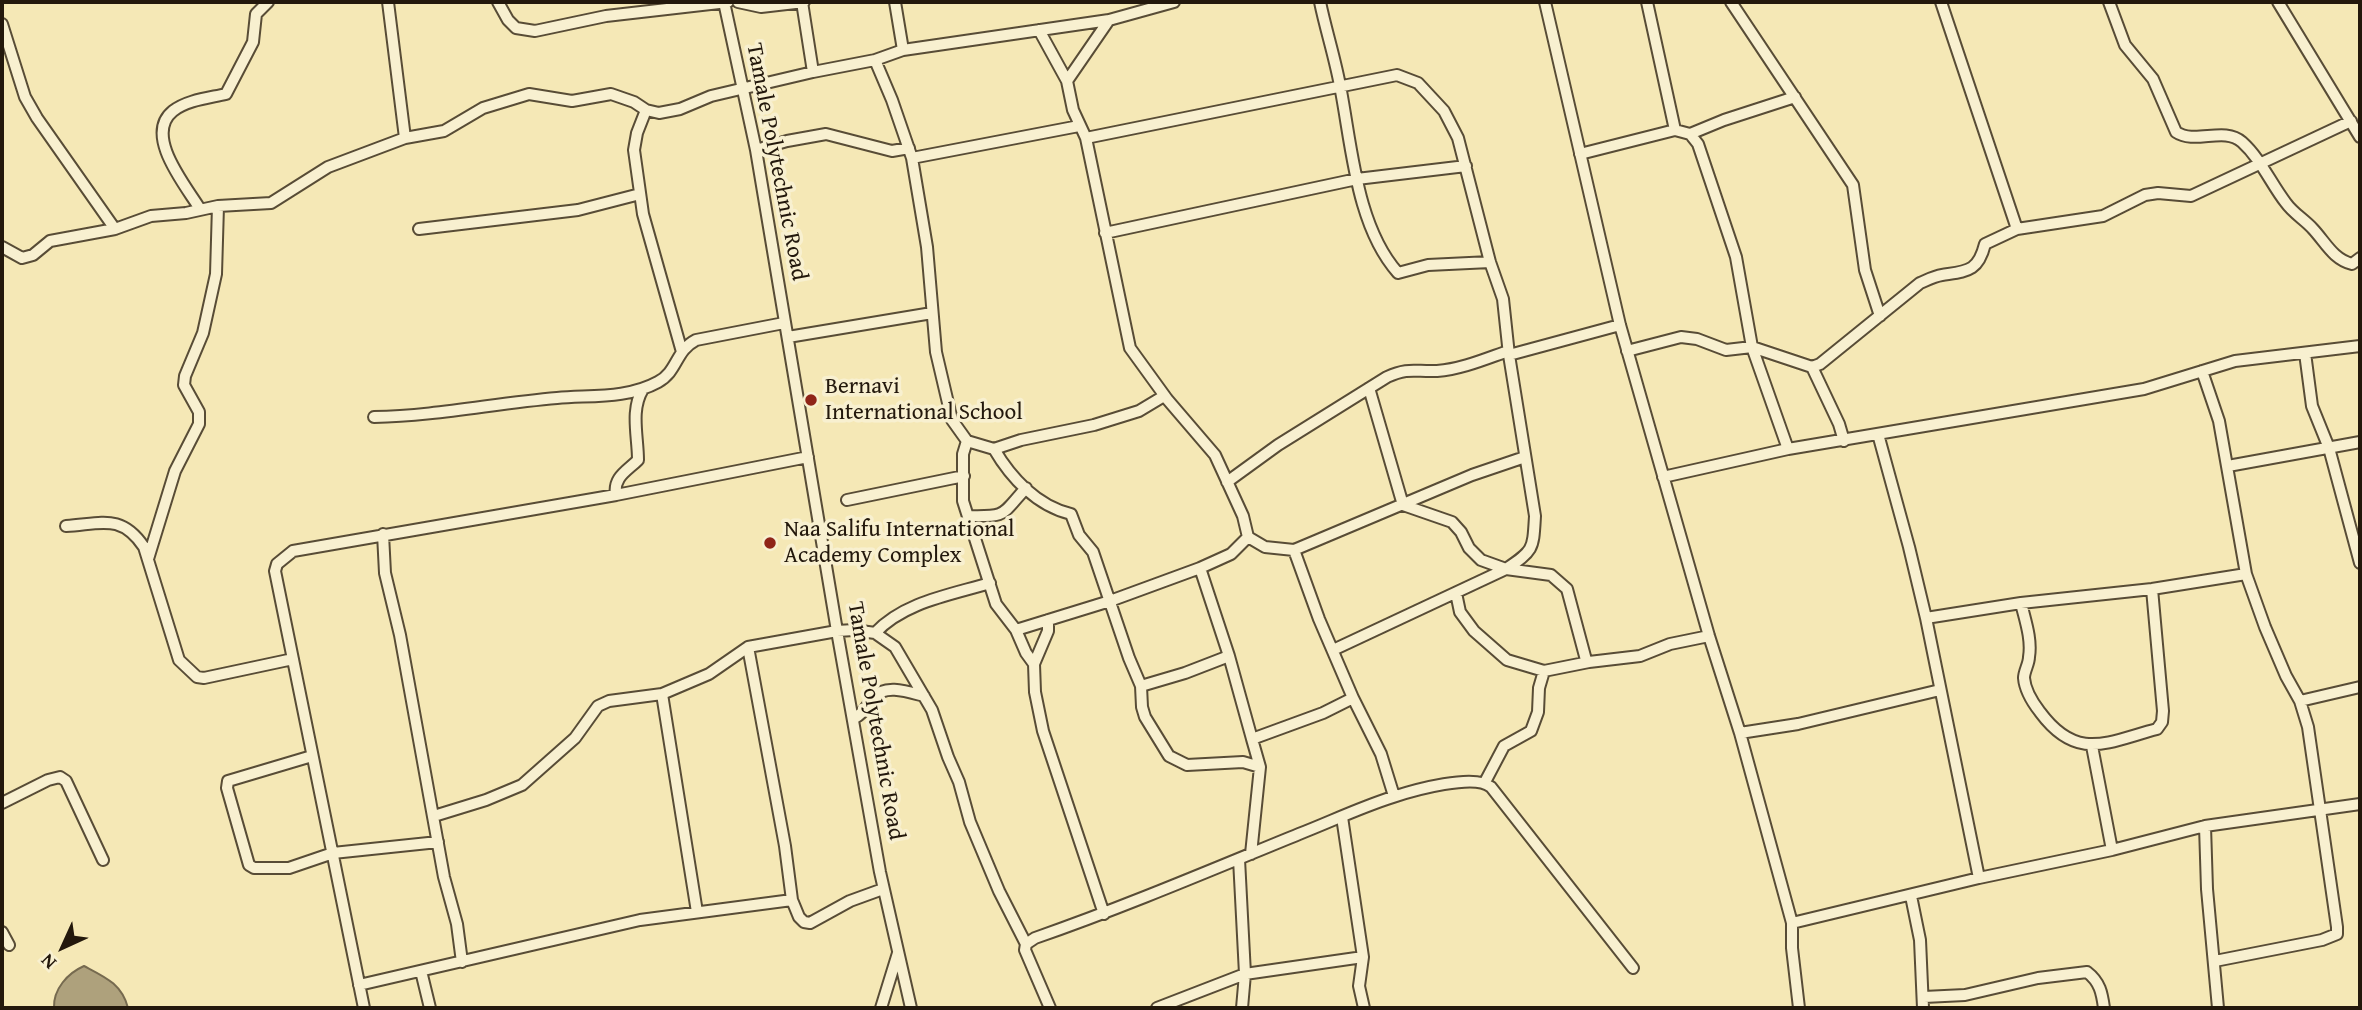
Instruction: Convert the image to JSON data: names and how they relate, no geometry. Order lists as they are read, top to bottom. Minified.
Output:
{"streets":{"street":["Tamale Polytechnic Road"]},"places":["Bernavi International School","Naa Salifu International Academy Complex"],"north":"bottom left"}
